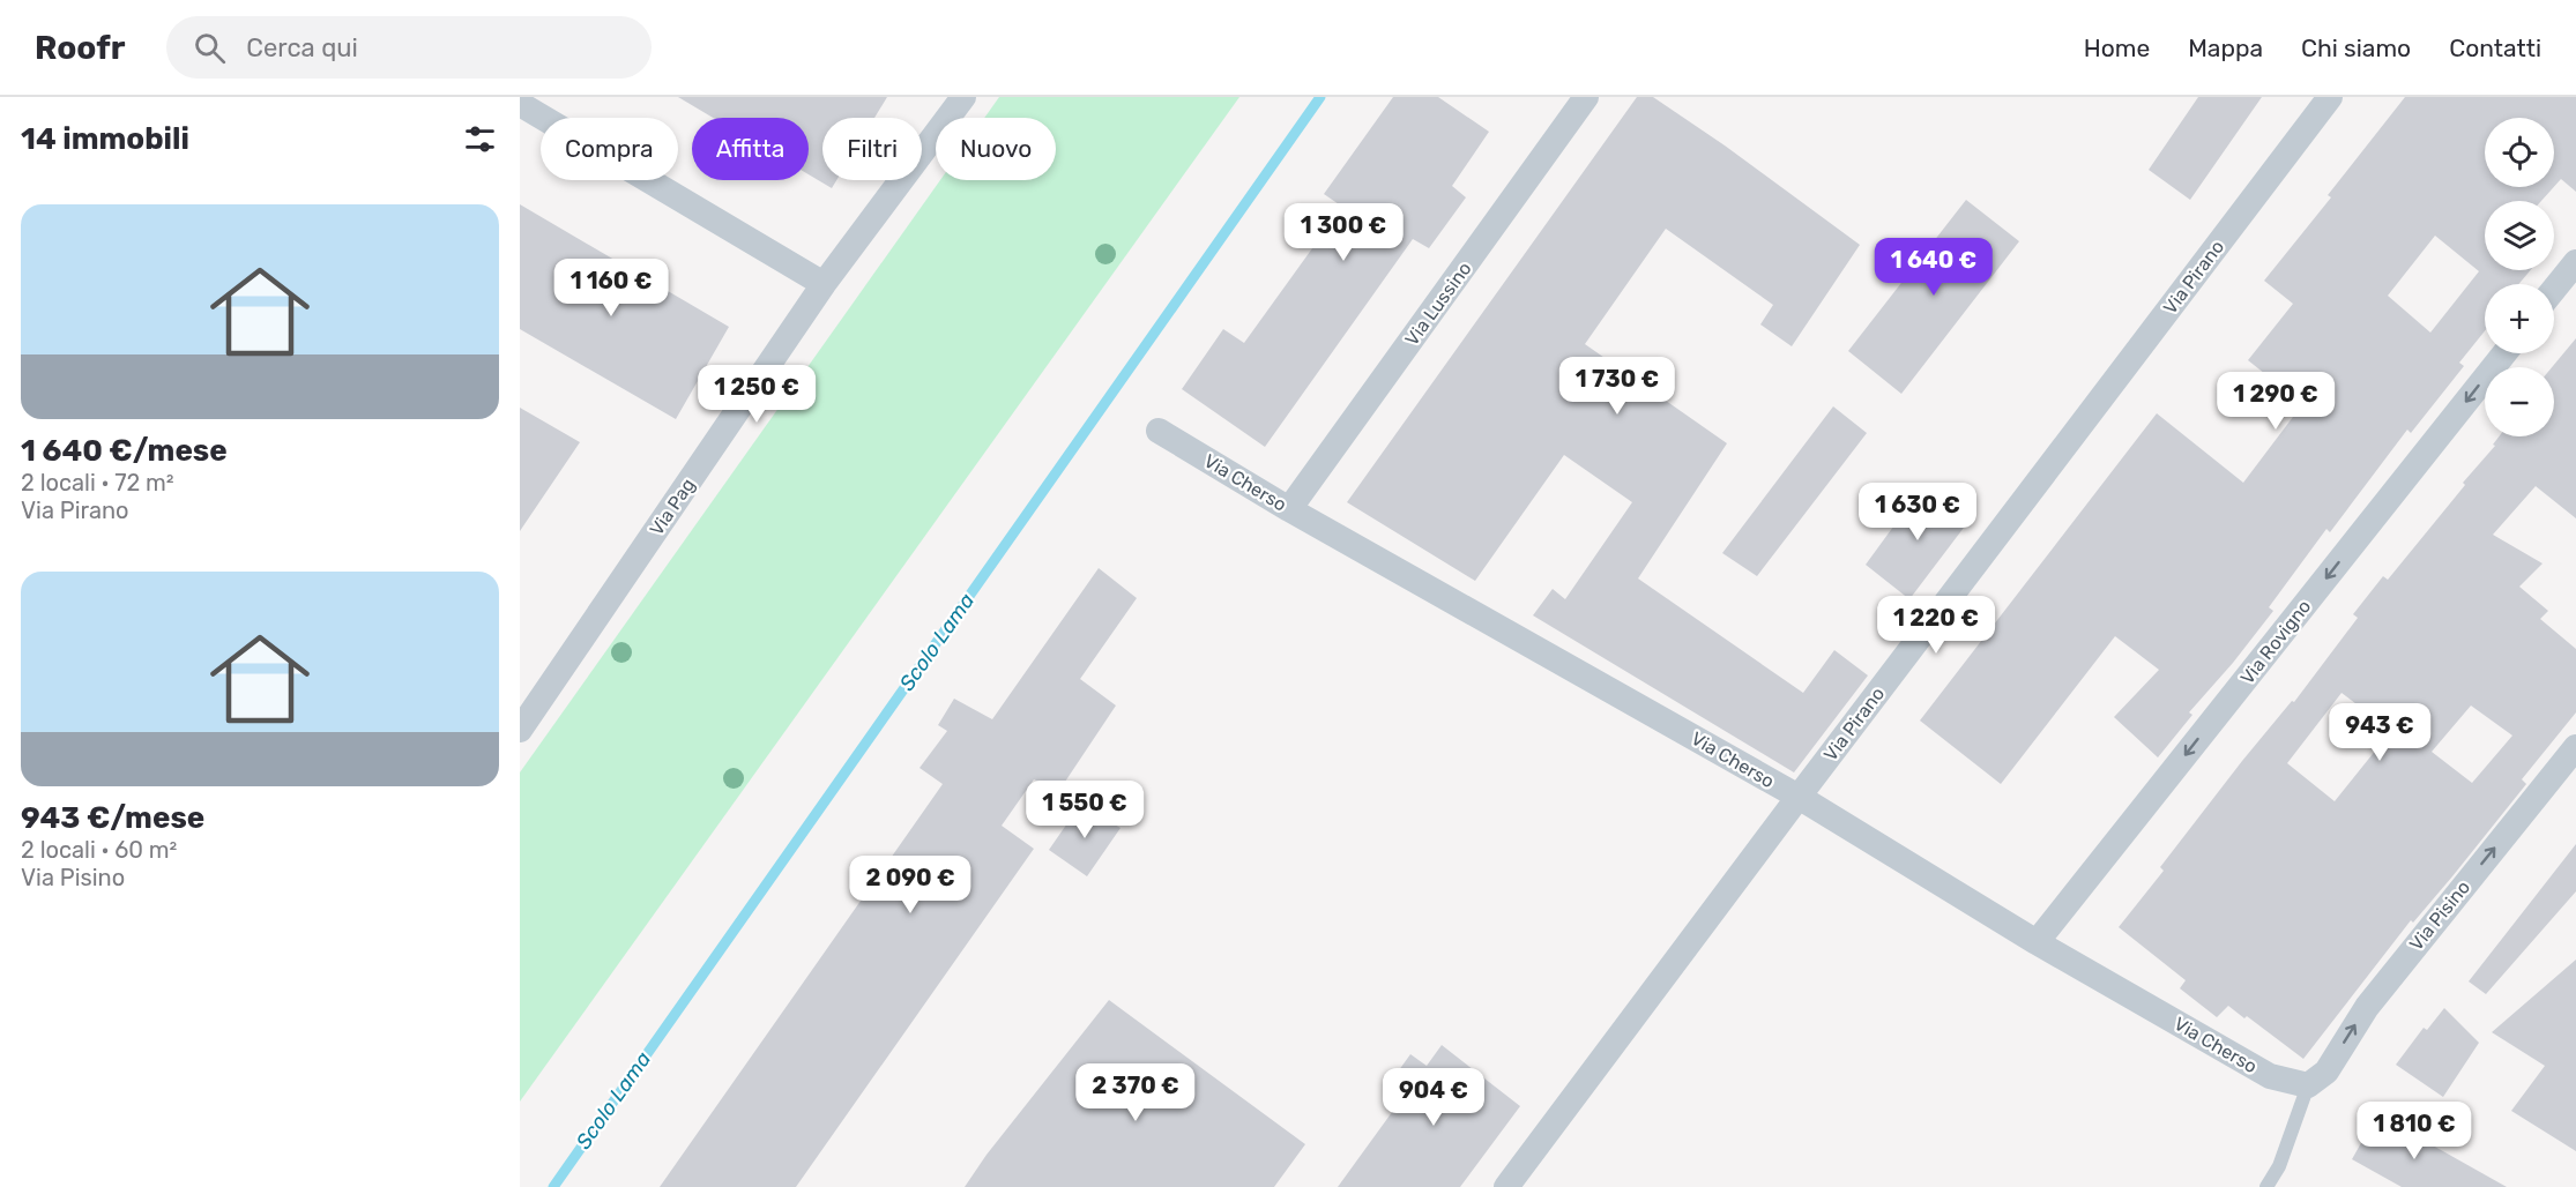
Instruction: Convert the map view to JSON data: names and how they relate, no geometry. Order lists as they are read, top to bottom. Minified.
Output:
{"streets":{"street":["Via Pirano","Via Lussino","Via Cherso","Via Pag","Via Rovigno","Via Pisino"]},"crossings":[["Via Pirano","Via Cherso"],["Via Lussino","Via Cherso"],["Via Cherso","Via Rovigno"],["Via Cherso","Via Pisino"]],"one_way":["Via Rovigno","Via Pisino"],"water":["Scolo Lama"],"page":{"header":"Roofr","search":"Cerca qui","nav":["Home","Mappa","Chi siamo","Contatti"],"heading":"14 immobili","map_buttons":["+","−"],"chip":["Compra","Affitta","Filtri","Nuovo"],"list":[{"name":"1 640 €/mese","note":"2 locali · 72 m² · Via Pirano"},{"name":"943 €/mese","note":"2 locali · 60 m² · Via Pisino"}],"price":["1 300 €","1 640 €","1 160 €","1 730 €","1 250 €","1 290 €","1 630 €","1 220 €","943 €","1 550 €","2 090 €","2 370 €","904 €","1 810 €"]}}
